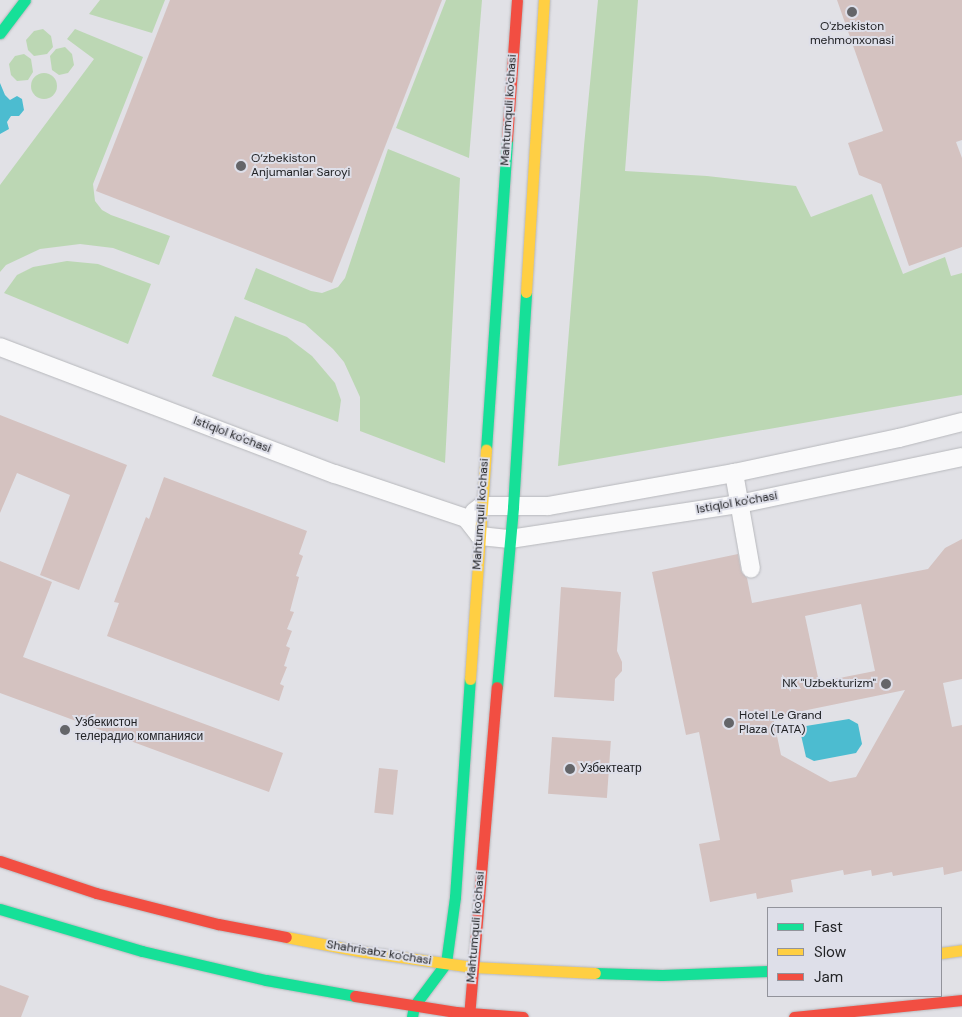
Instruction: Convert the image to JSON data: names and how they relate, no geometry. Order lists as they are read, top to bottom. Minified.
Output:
{"streets":{"main road":["Mahtumquli ko'chasi","Shahrisabz ko'chasi"],"street":["Istiqlol ko'chasi"]},"crossings":[["Mahtumquli ko'chasi","Istiqlol ko'chasi"],["Mahtumquli ko'chasi","Shahrisabz ko'chasi"]],"places":["O'zbekiston mehmonxonasi","O‘zbekiston Anjumanlar Saroyi","NK \"Uzbekturizm\"","Hotel Le Grand Plaza (TATA)","Узбекистон телерадио компанияси","Узбектеатр"],"legend":["Fast","Slow","Jam"]}
